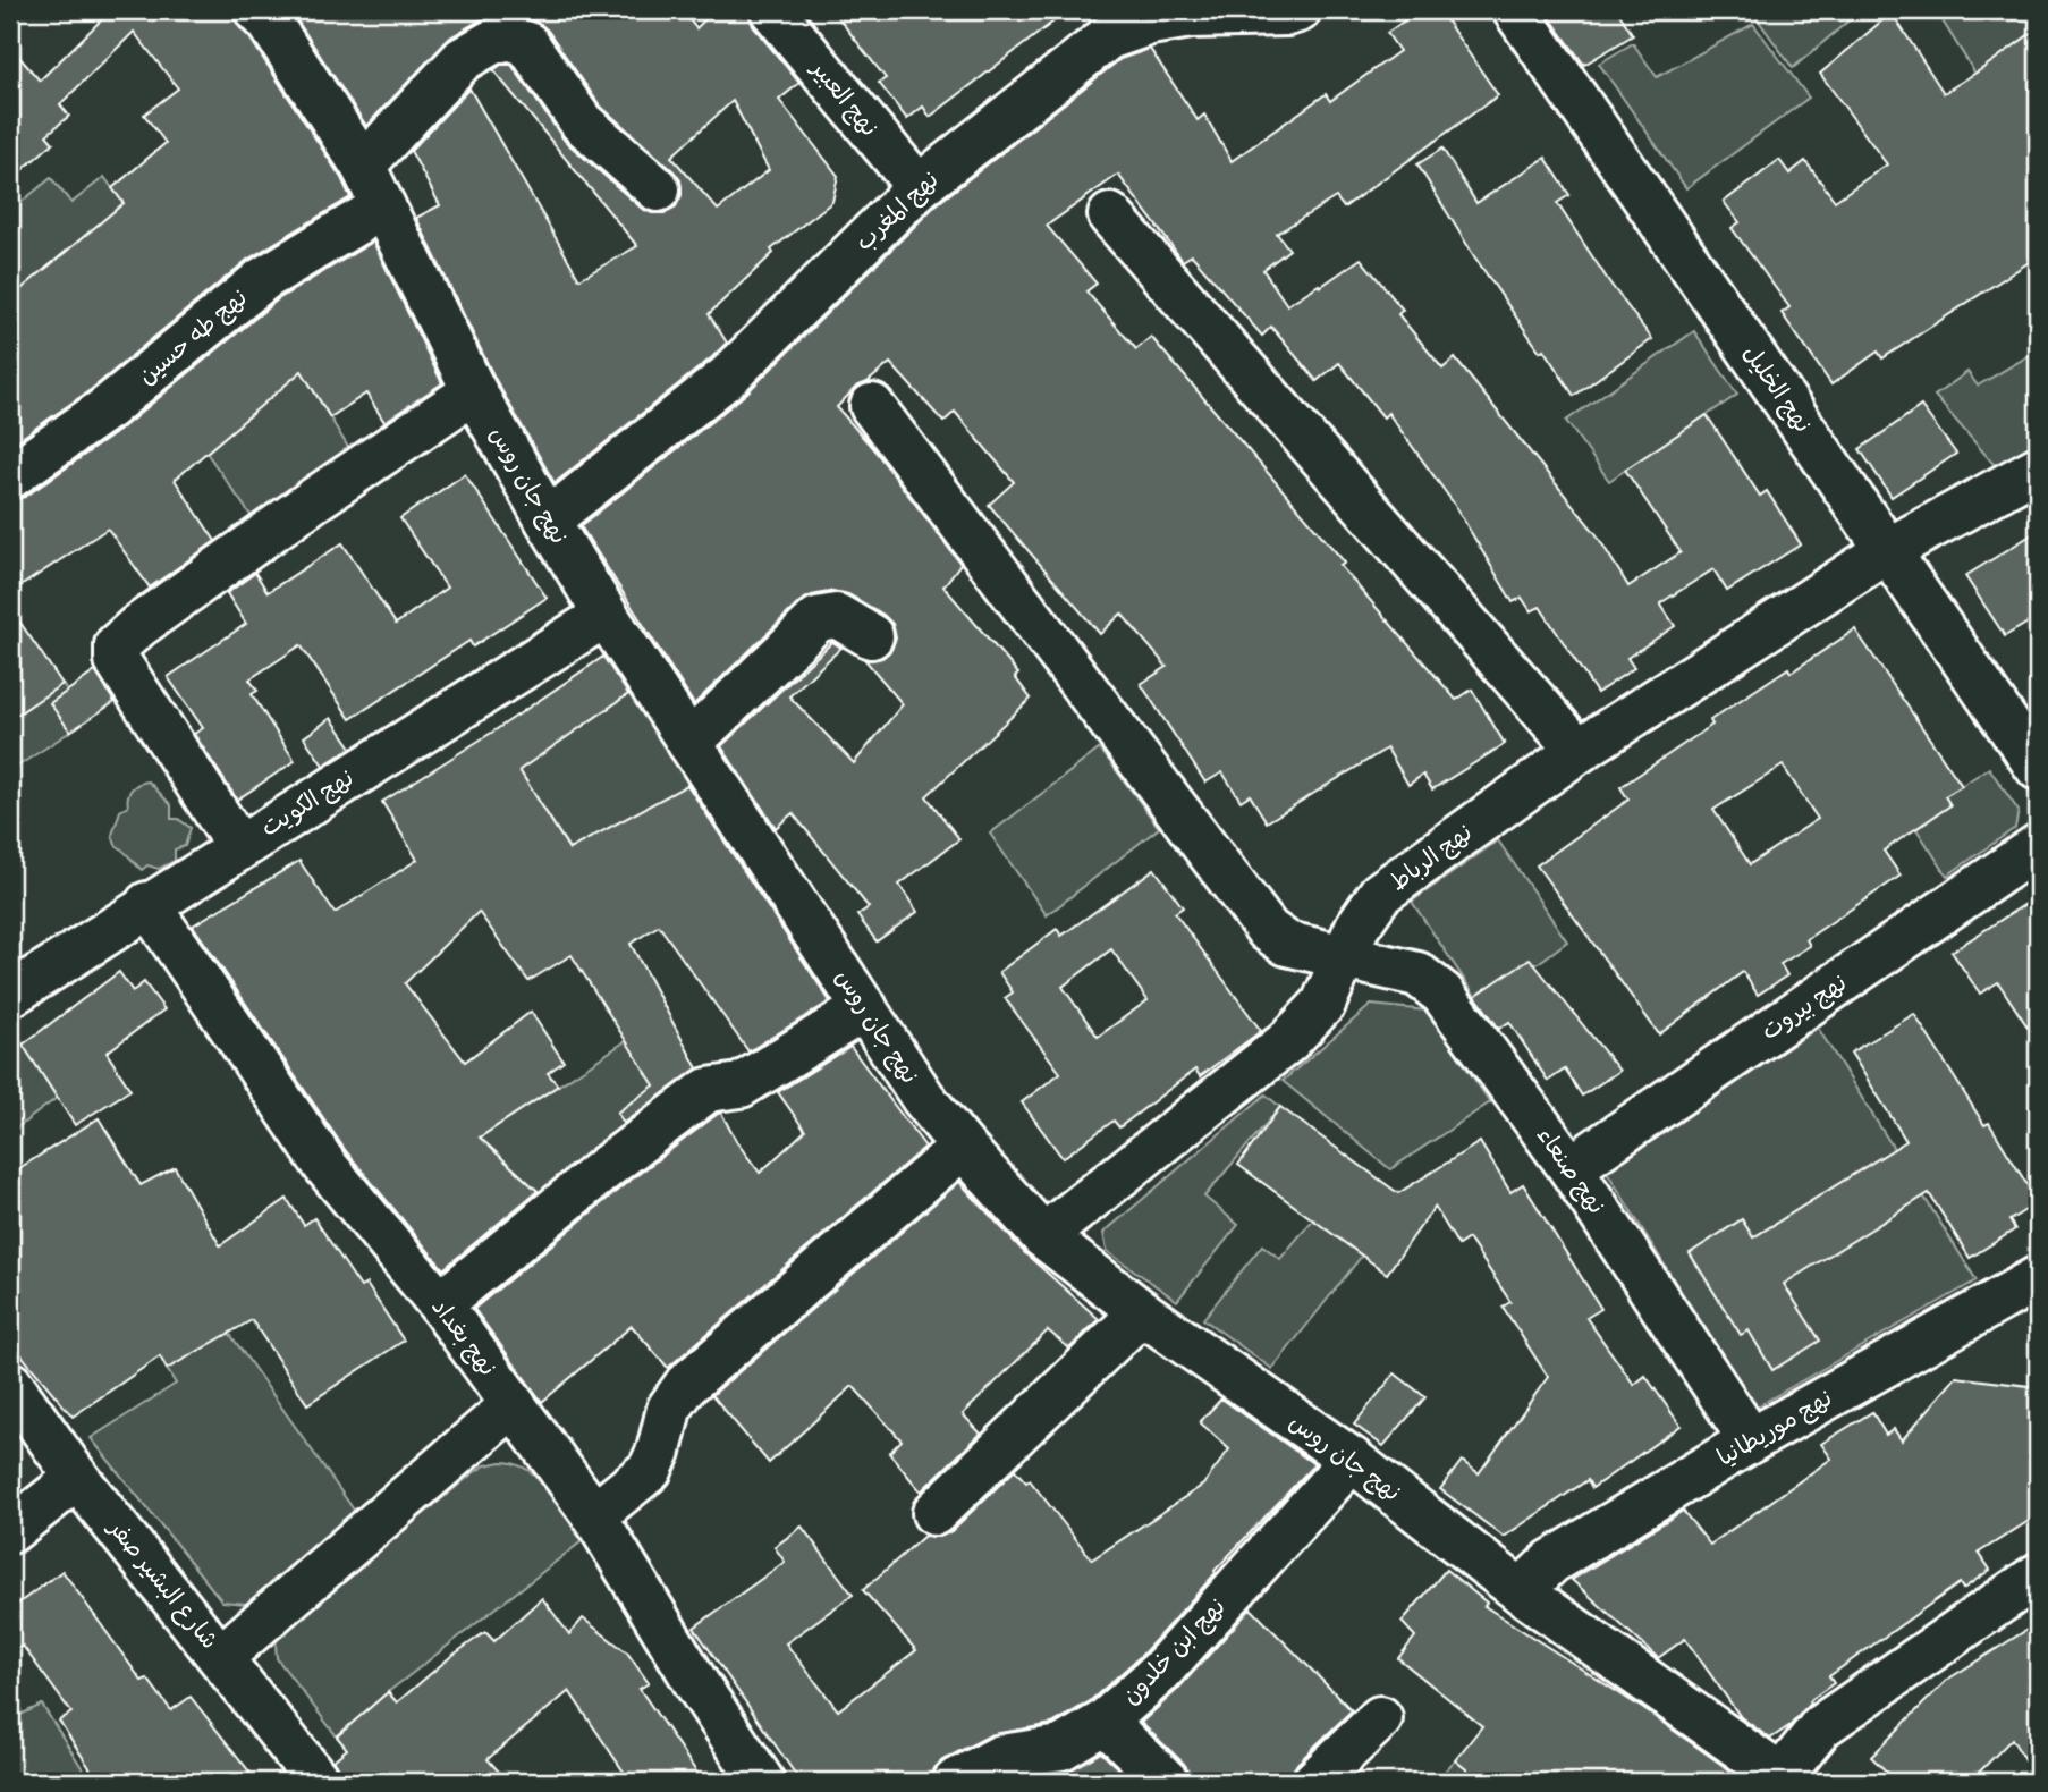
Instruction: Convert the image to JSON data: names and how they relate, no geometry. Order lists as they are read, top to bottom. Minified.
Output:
{"streets":{"street":["نهج العبير","نهج المغرب","نهج طه حسين","نهج الخليل","نهج جان روس","نهج الكويت","نهج الرباط","نهج بيروت","نهج صنعاء","نهج بغداد","نهج موريطانيا","شارع البشير صفر","نهج ابن خلدون"]},"crossings":[["نهج العبير","نهج المغرب"],["نهج المغرب","نهج جان روس"],["نهج طه حسين","نهج جان روس"],["نهج الخليل","نهج الرباط"],["نهج جان روس","نهج الكويت"],["نهج جان روس","نهج الرباط"],["نهج جان روس","نهج موريطانيا"],["نهج جان روس","نهج ابن خلدون"],["نهج الكويت","نهج بغداد"],["نهج الرباط","نهج صنعاء"],["نهج بيروت","نهج صنعاء"],["نهج صنعاء","نهج موريطانيا"]]}
